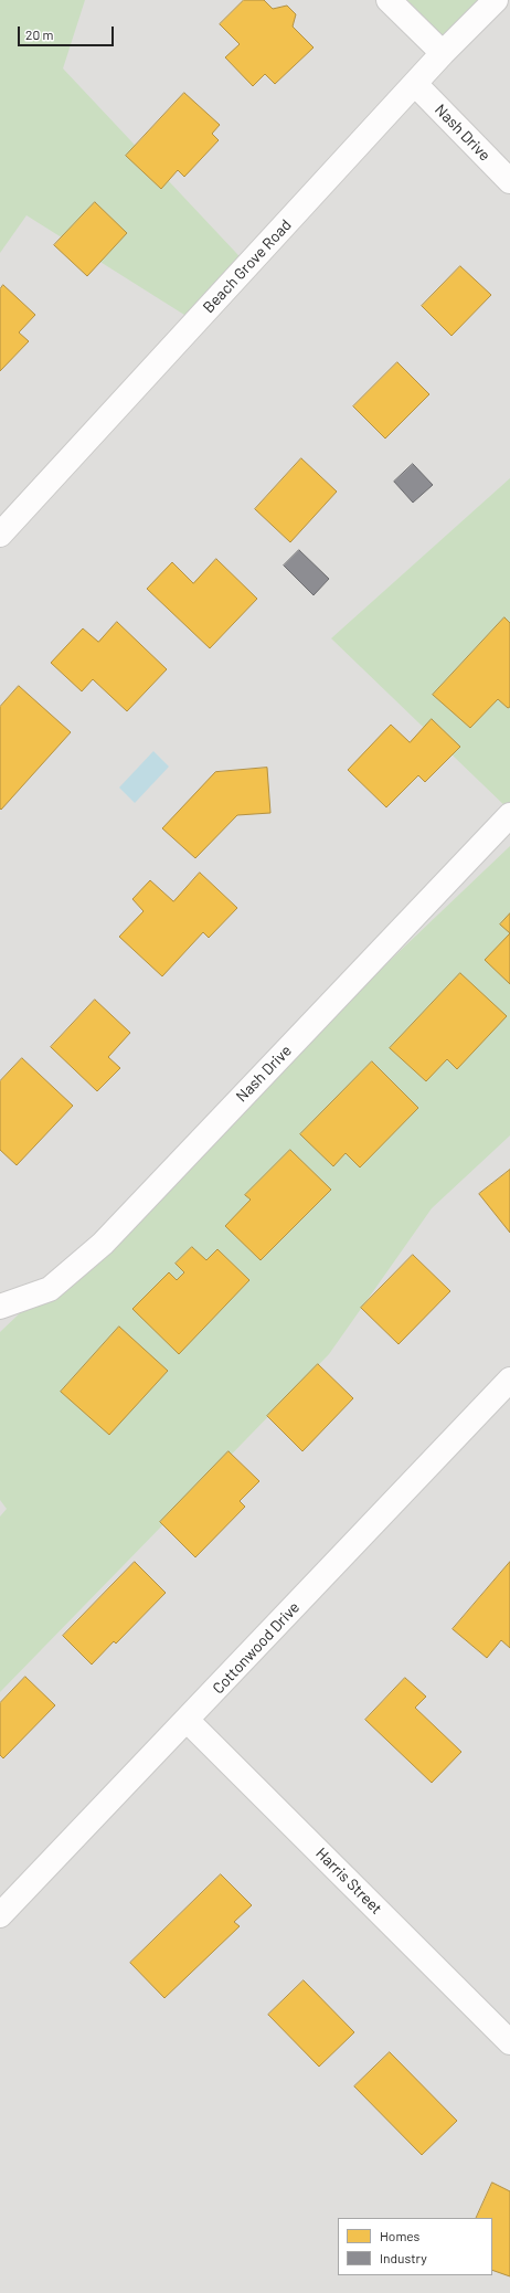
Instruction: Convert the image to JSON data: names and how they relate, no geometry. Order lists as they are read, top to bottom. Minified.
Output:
{"streets":{"street":["Nash Drive","Beach Grove Road","Cottonwood Drive","Harris Street"]},"crossings":[["Nash Drive","Beach Grove Road"],["Cottonwood Drive","Harris Street"]],"legend":["Homes","Industry"],"scale_bar":"20 m"}
